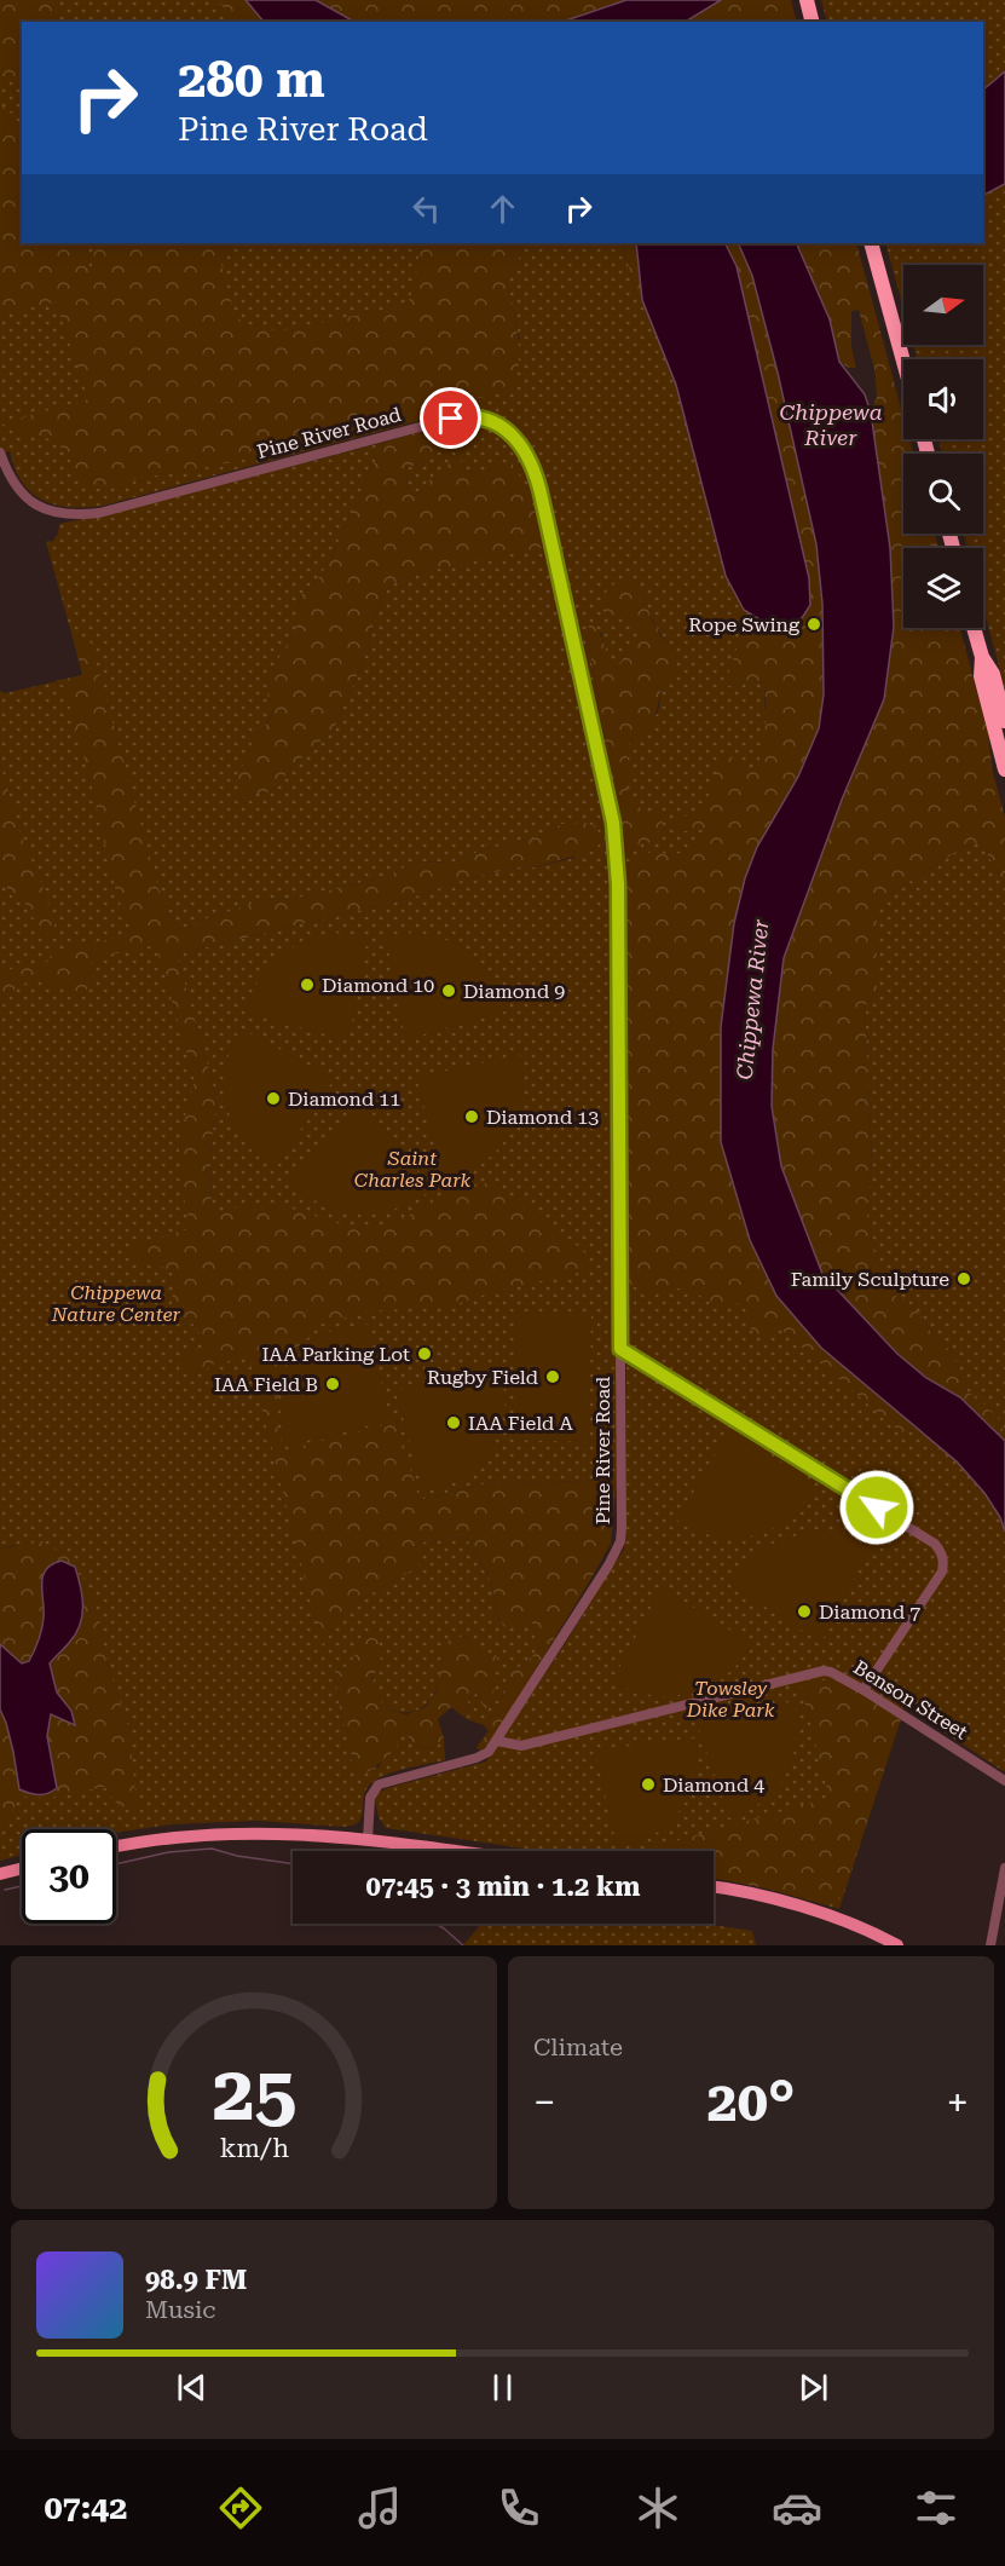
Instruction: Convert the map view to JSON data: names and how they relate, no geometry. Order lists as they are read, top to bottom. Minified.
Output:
{"streets":{"street":["Pine River Road","Benson Street"]},"crossings":[["Pine River Road","Benson Street"]],"water":["Chippewa River"],"parks":["Saint Charles Park","Chippewa Nature Center","Towsley Dike Park"],"places":["Rope Swing","Diamond 10","Diamond 9","Diamond 11","Diamond 13","Family Sculpture","IAA Parking Lot","Rugby Field","IAA Field B","IAA Field A","Diamond 7","Diamond 4"],"north":"right","page":{"turn":["280 m","Pine River Road"],"limit":"30","trip":"07:45 · 3 min · 1.2 km","tile":"Climate","heat":["−","20°","+"],"song":["98.9 FM","Music"],"tabs":"07:42","gauge":["25","km/h"]}}
